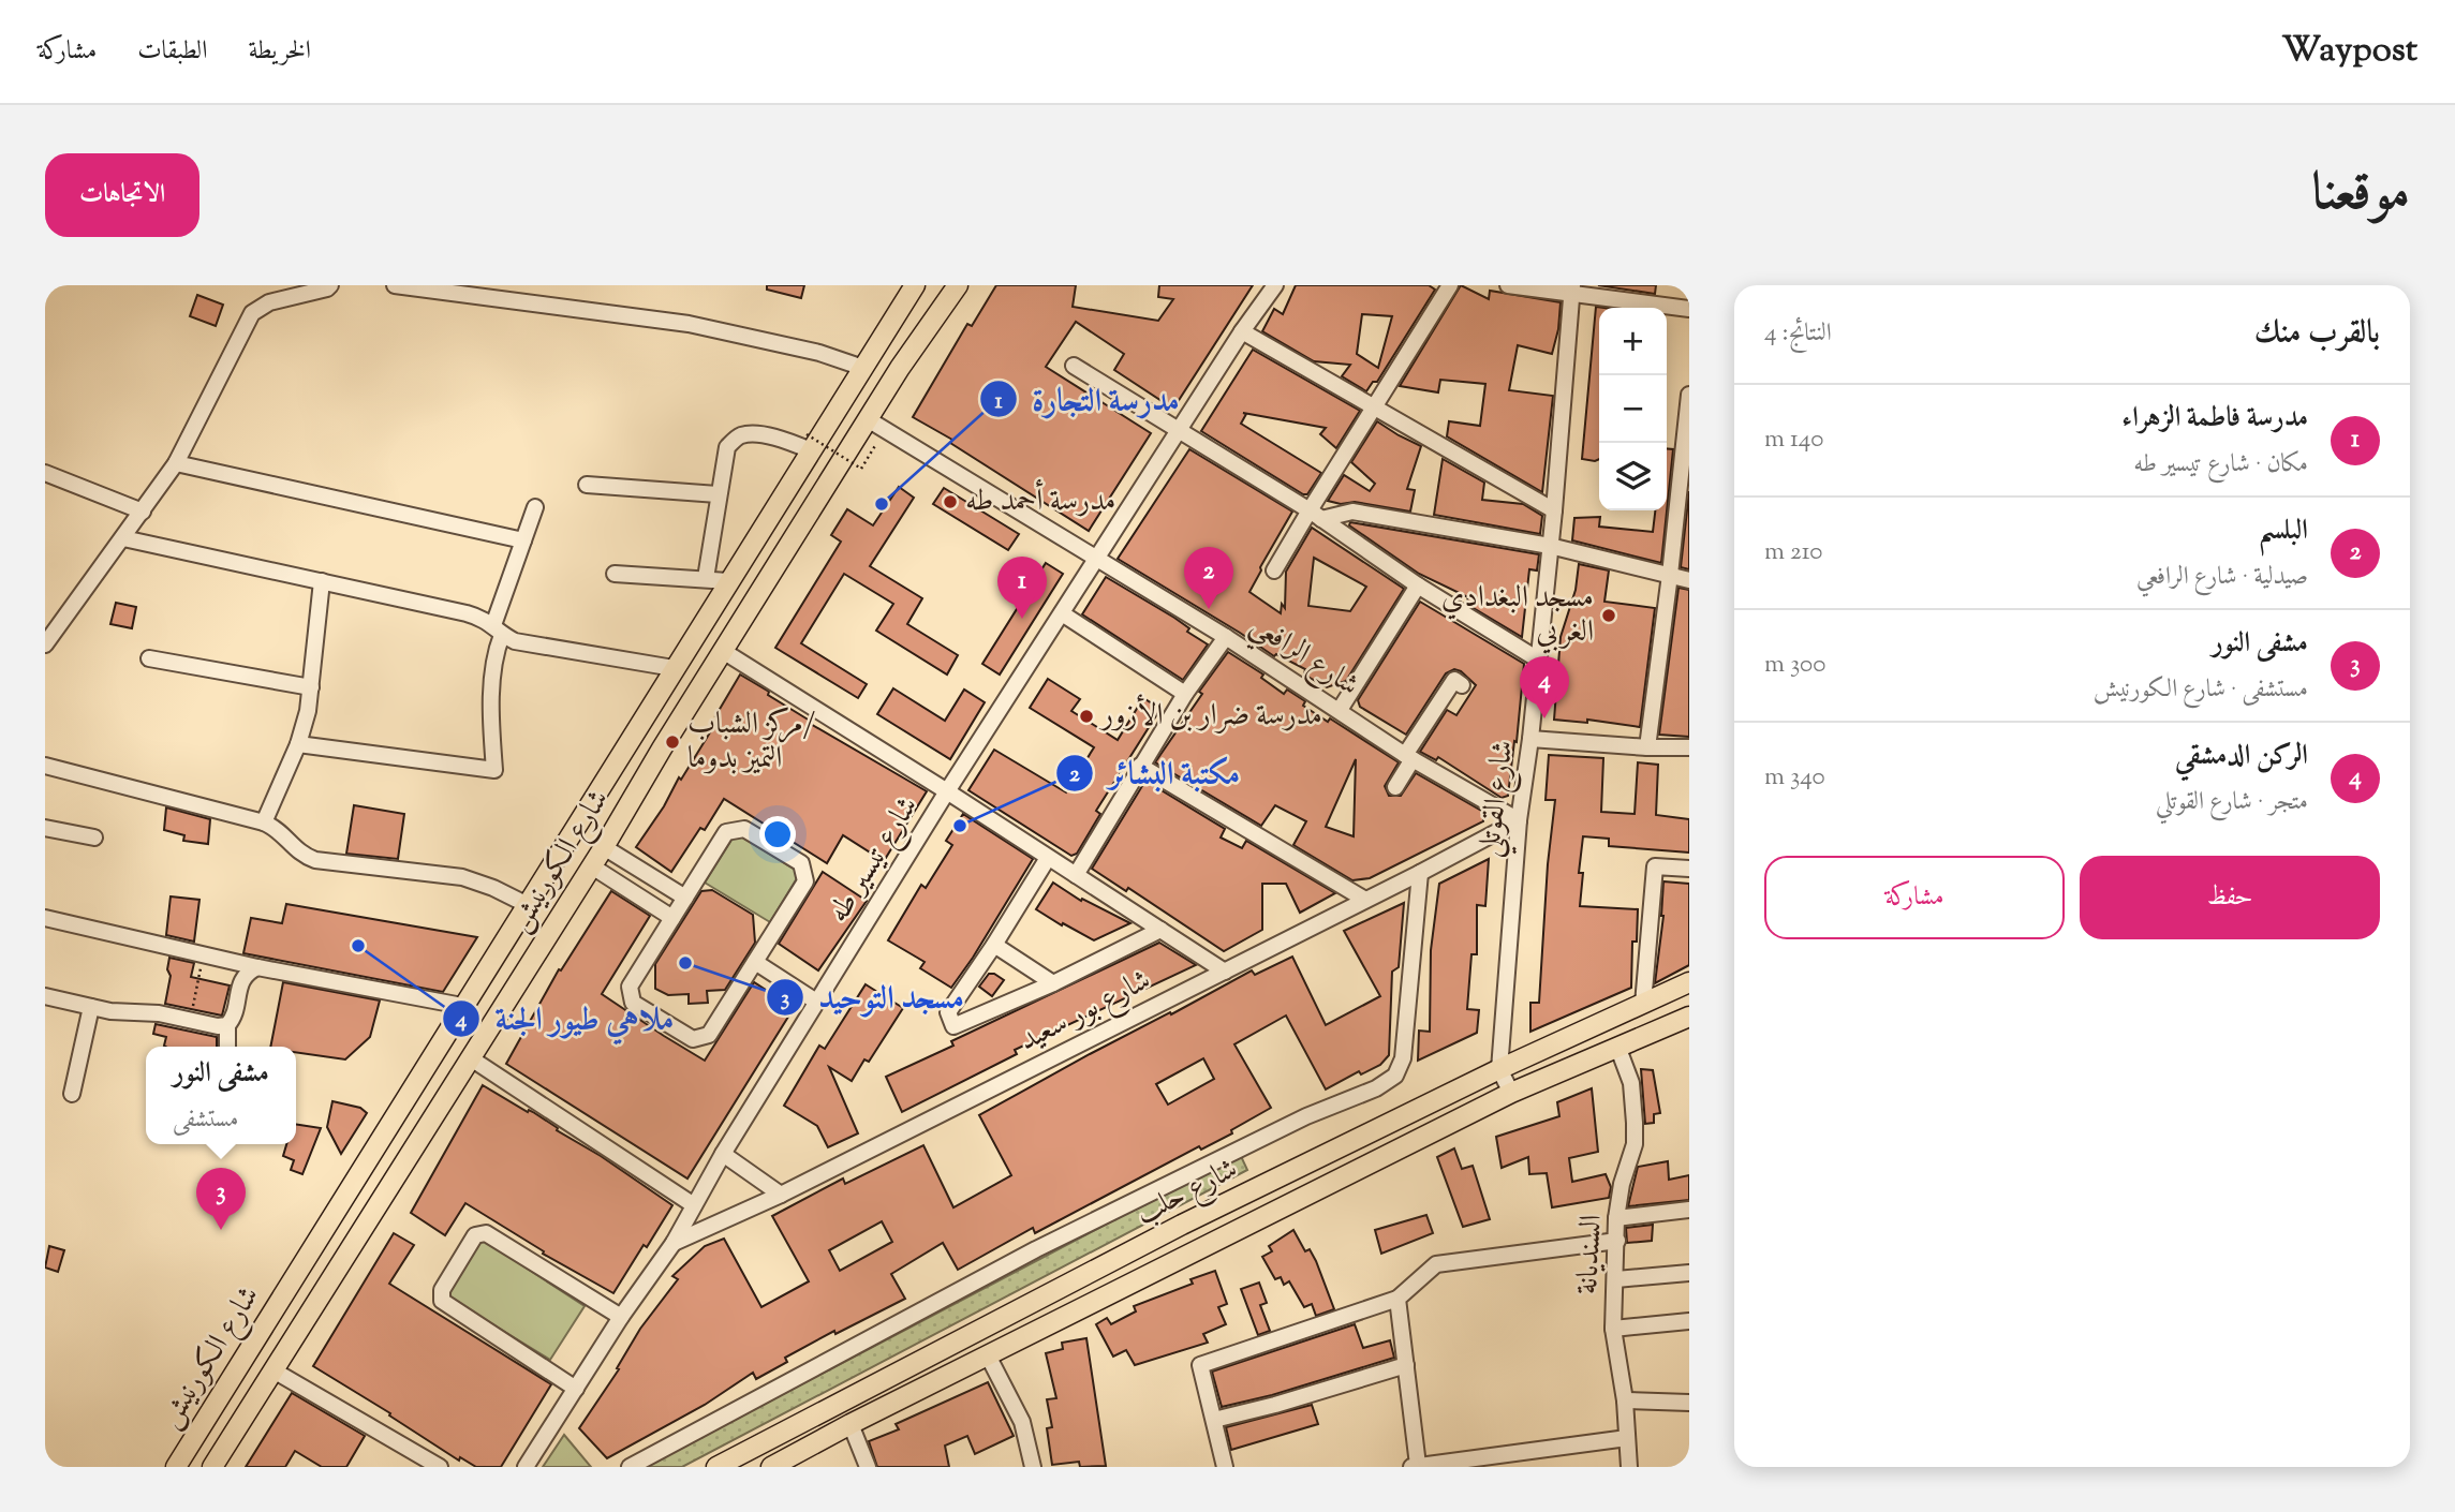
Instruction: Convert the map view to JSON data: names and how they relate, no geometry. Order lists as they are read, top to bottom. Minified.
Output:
{"streets":{"main road":["شارع الكورنيش","شارع حلب"],"street":["شارع الرافعي","شارع القوتلي","شارع تيسير طه","شارع بور سعيد","السنديانة"]},"crossings":[["شارع الرافعي","شارع القوتلي"],["شارع الرافعي","شارع تيسير طه"],["شارع الرافعي","شارع الكورنيش"],["شارع الرافعي","شارع بور سعيد"],["شارع القوتلي","شارع بور سعيد"],["شارع القوتلي","شارع حلب"],["شارع تيسير طه","شارع بور سعيد"],["شارع حلب","السنديانة"]],"places":["مدرسة أحمد طه","مدرسة التجارة","مسجد البغدادي الغربي","مدرسة ضرار بن الأزور","مركز الشباب/ التميز بدوما","مكتبة البشائر","ملاهي طيور الجنة","مسجد التوحيد"],"page":{"header":"Waypost","nav":["الخريطة","الطبقات","مشاركة"],"title":"موقعنا","buttons":["الاتجاهات",["حفظ","مشاركة"]],"heading":["بالقرب منك","النتائج: 4"],"map_buttons":["+","−"],"list":[{"mark":"1","name":"مدرسة فاطمة الزهراء","note":"مكان · شارع تيسير طه","value":"140 m"},{"mark":"2","name":"البلسم","note":"صيدلية · شارع الرافعي","value":"210 m"},{"mark":"3","name":"مشفى النور","note":"مستشفى · شارع الكورنيش","value":"300 m"},{"mark":"4","name":"الركن الدمشقي","note":"متجر · شارع القوتلي","value":"340 m"}],"pins":["2","1","4","3"],"popup":["مشفى النور","مستشفى"]}}
